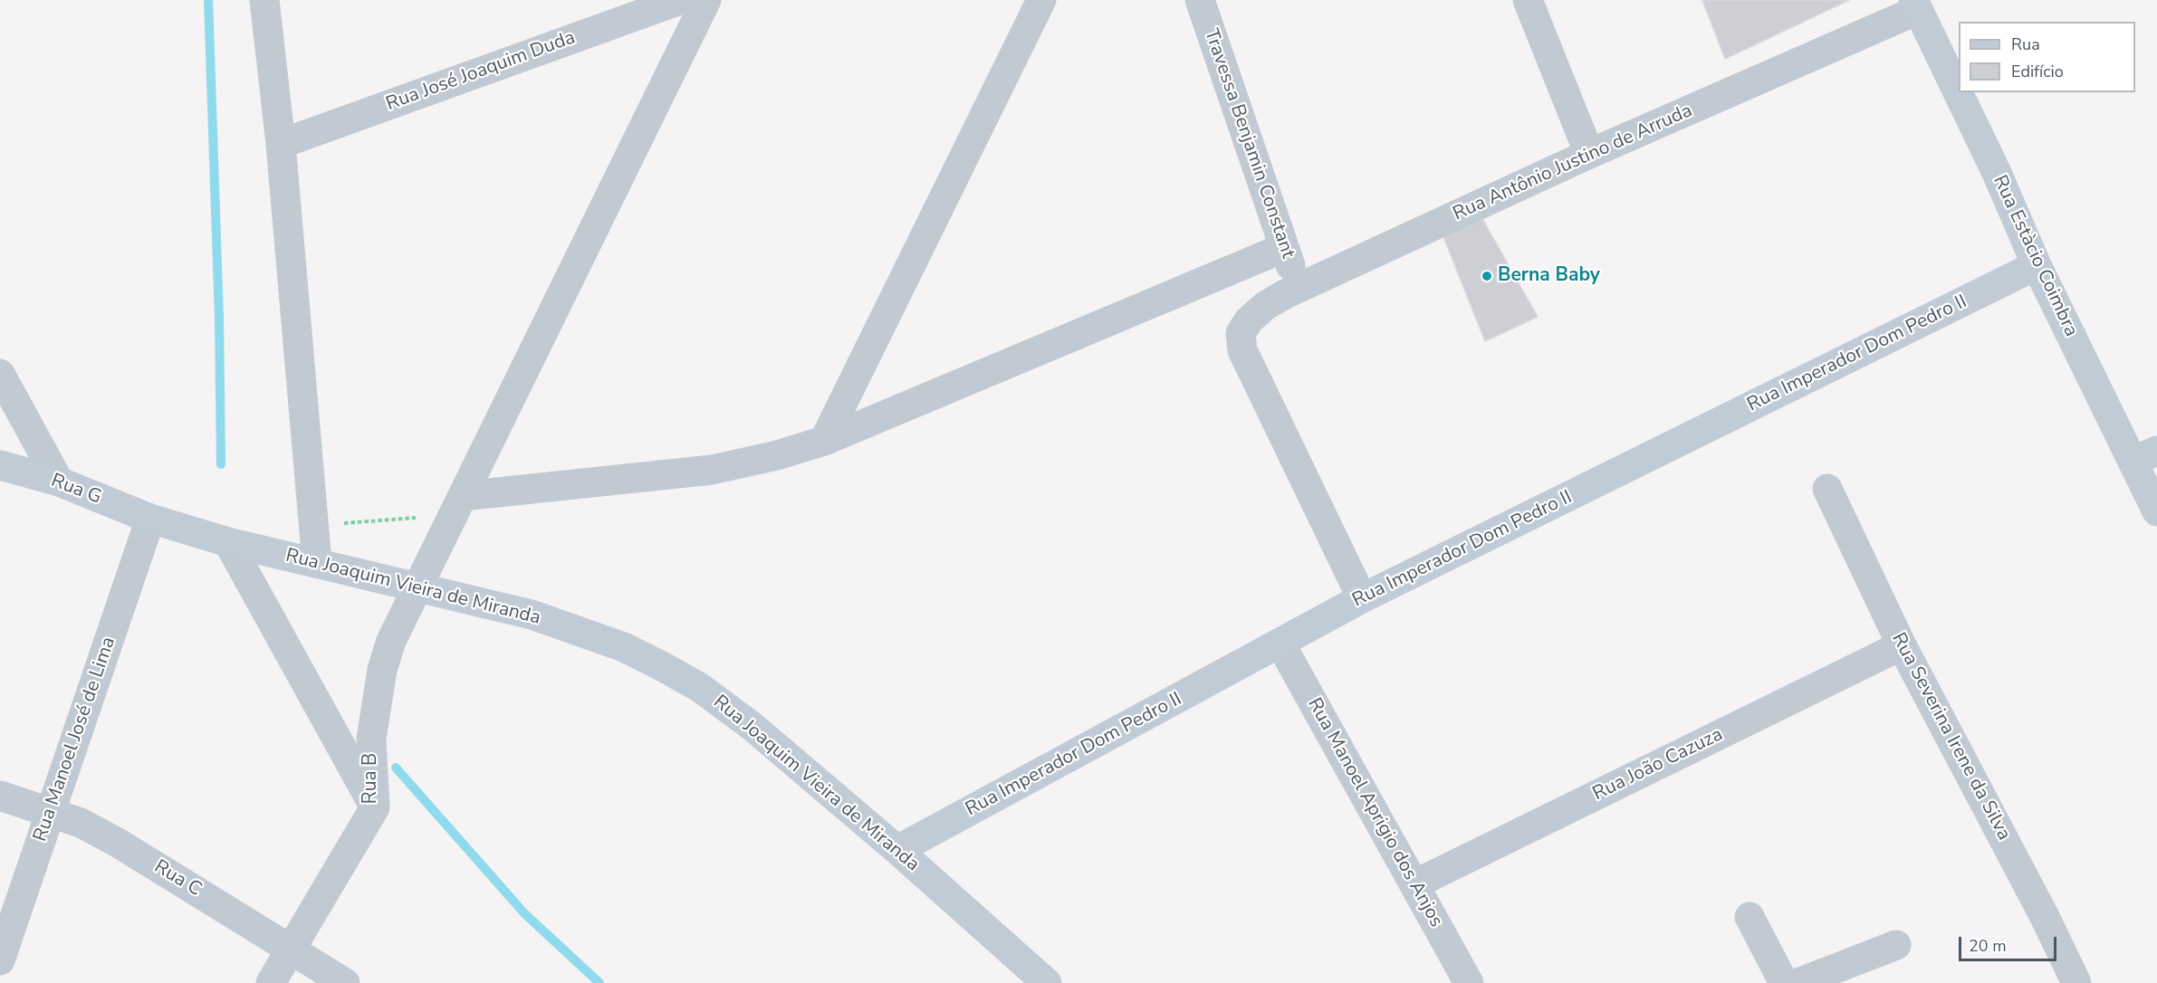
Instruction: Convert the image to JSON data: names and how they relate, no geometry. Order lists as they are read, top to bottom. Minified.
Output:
{"streets":{"main road":["Rua Estàcio Coimbra","Rua Imperador Dom Pedro II","Rua G","Rua Joaquim Vieira de Miranda"],"street":["Rua José Joaquim Duda","Travessa Benjamin Constant","Rua Antônio Justino de Arruda","Rua Severina Irene da Silva","Rua Manoel José de Lima","Rua João Cazuza","Rua B","Rua Manoel Aprigio dos Anjos","Rua C"]},"crossings":[["Travessa Benjamin Constant","Rua Antônio Justino de Arruda"],["Rua Antônio Justino de Arruda","Rua Estàcio Coimbra"],["Rua Antônio Justino de Arruda","Rua Imperador Dom Pedro II"],["Rua Estàcio Coimbra","Rua Imperador Dom Pedro II"],["Rua Imperador Dom Pedro II","Rua Joaquim Vieira de Miranda"],["Rua Imperador Dom Pedro II","Rua Manoel Aprigio dos Anjos"],["Rua G","Rua Joaquim Vieira de Miranda"],["Rua G","Rua Manoel José de Lima"],["Rua Joaquim Vieira de Miranda","Rua Manoel José de Lima"],["Rua Joaquim Vieira de Miranda","Rua B"],["Rua Severina Irene da Silva","Rua João Cazuza"],["Rua Manoel José de Lima","Rua C"],["Rua João Cazuza","Rua Manoel Aprigio dos Anjos"],["Rua B","Rua C"]],"places":["Berna Baby"],"legend":["Rua","Edifício"],"scale_bar":"20 m"}
